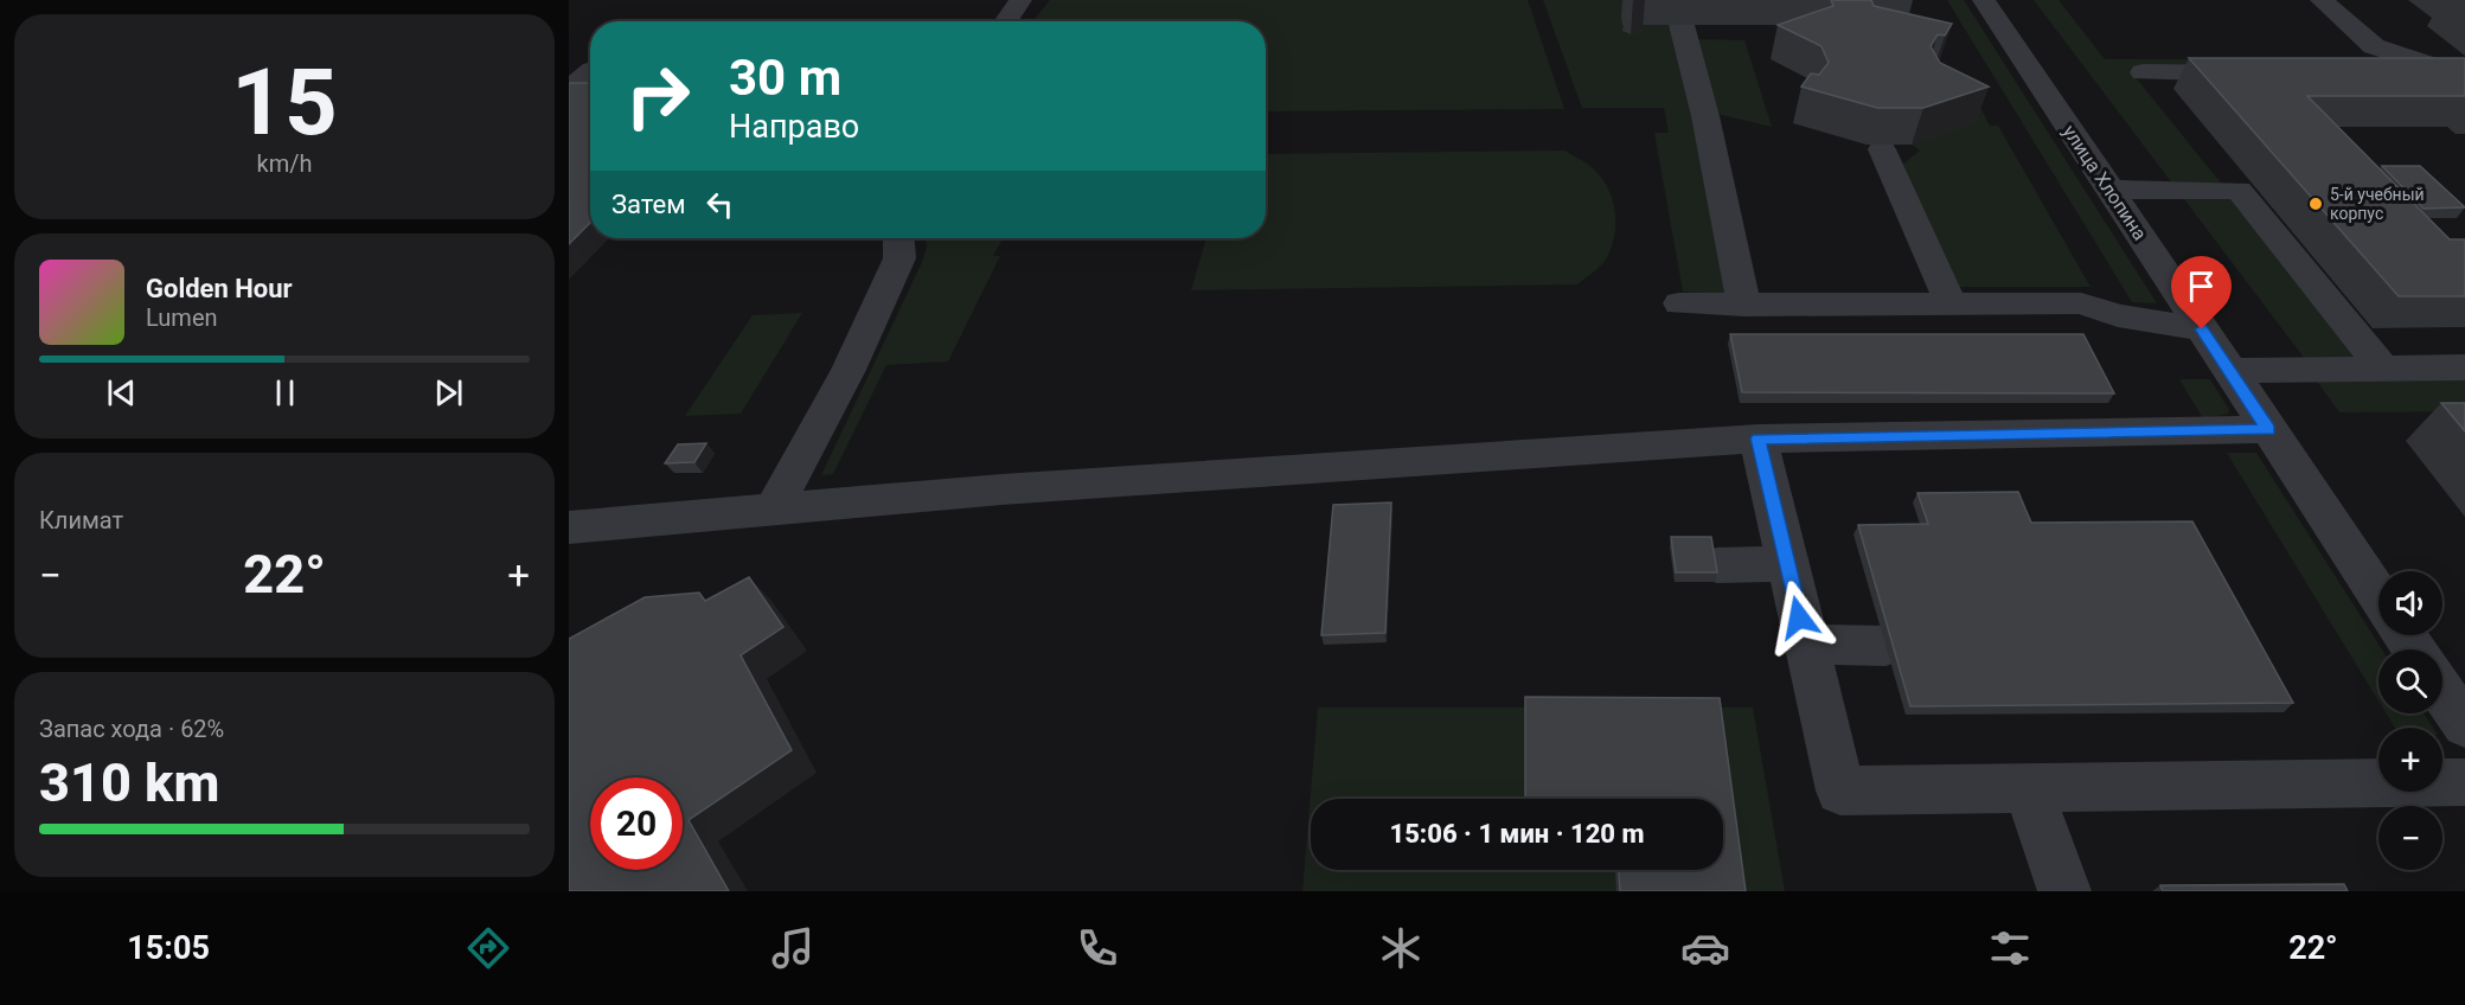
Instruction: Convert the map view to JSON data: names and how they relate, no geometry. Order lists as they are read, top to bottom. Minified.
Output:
{"streets":{"street":["улица Хлопина"]},"places":["5-й учебный корпус"],"page":{"tile":[["15","km/h"],"Климат",["Запас хода · 62%","310 km"]],"turn":["30 m","Направо"],"then":"Затем","song":["Golden Hour","Lumen"],"heat":["−","22°","+"],"map_buttons":["+","−"],"limit":"20","trip":"15:06 · 1 мин · 120 m","tabs":["15:05","22°"]}}
